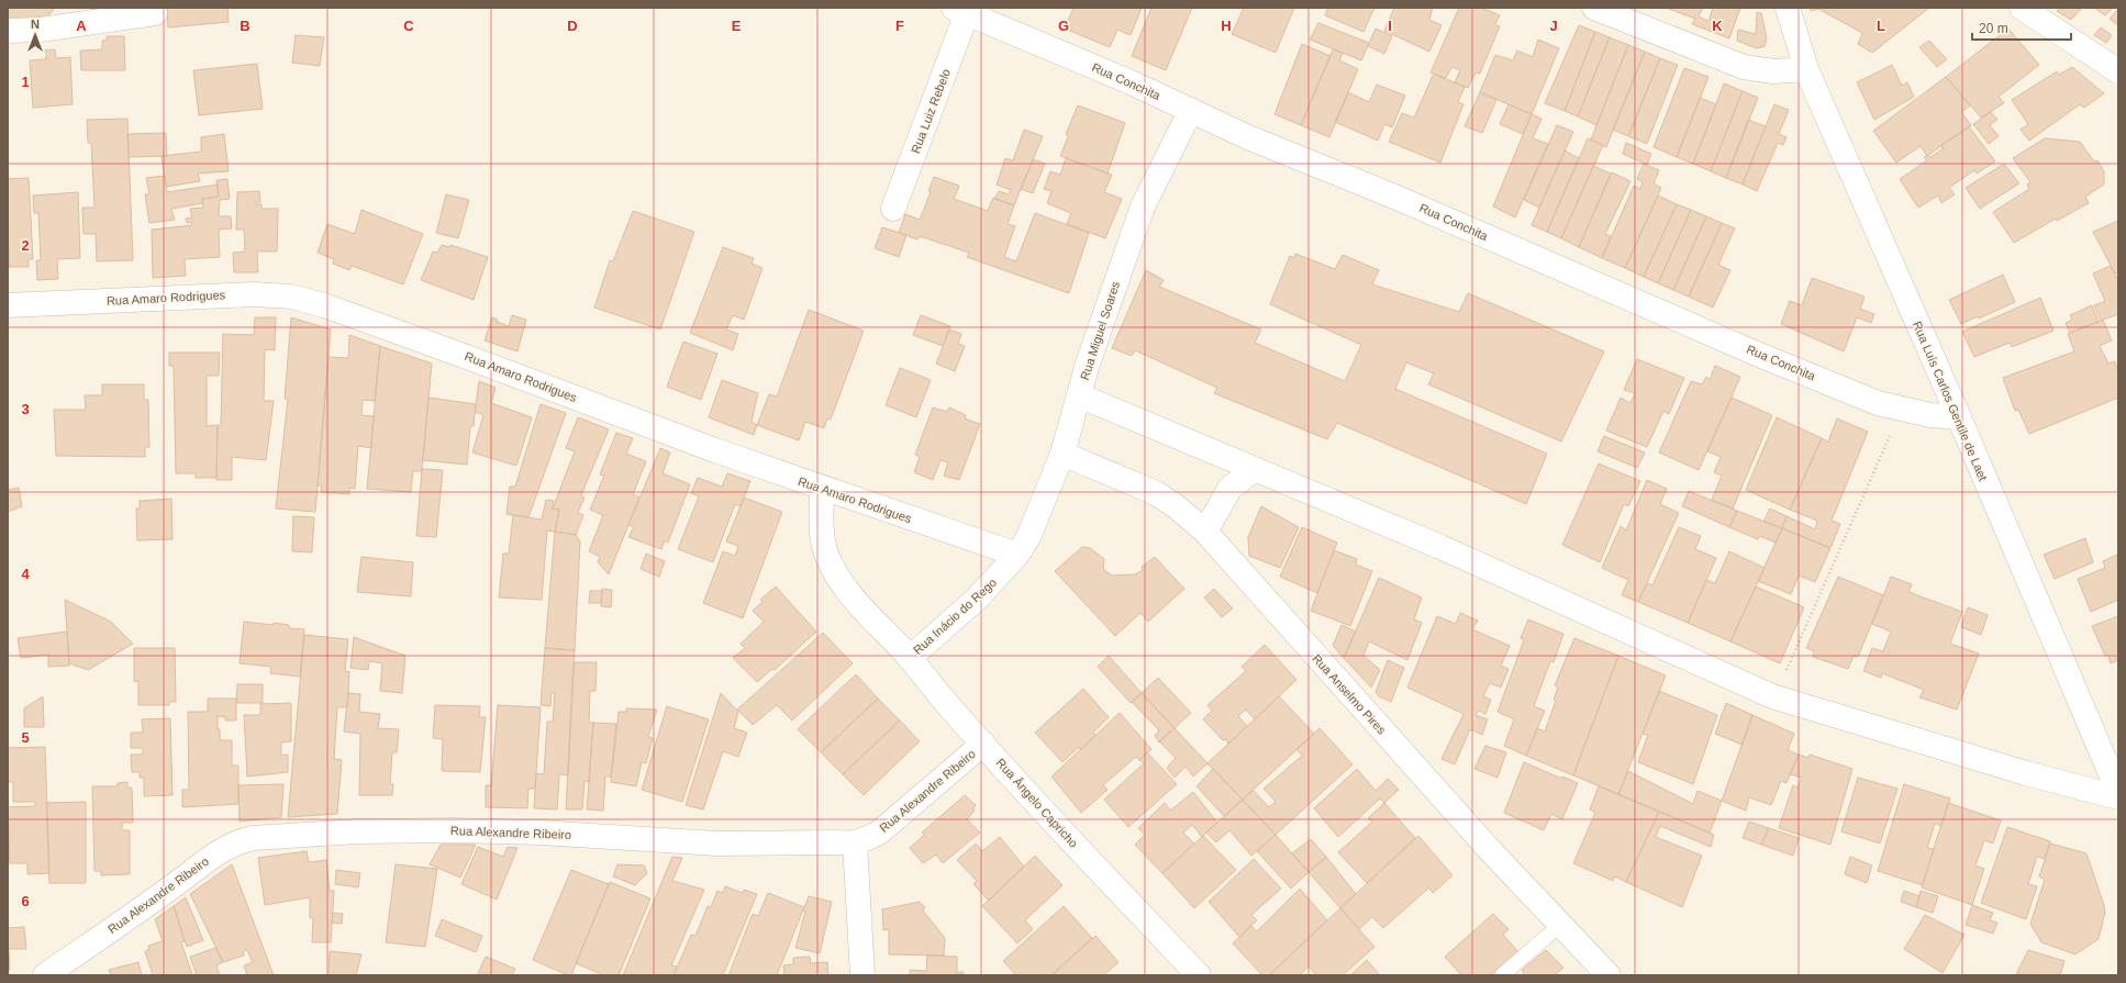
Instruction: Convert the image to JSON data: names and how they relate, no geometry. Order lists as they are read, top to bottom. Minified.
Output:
{"streets":{"street":["Rua Conchita","Rua Luiz Rebelo","Rua Amaro Rodrigues","Rua Miguel Soares","Rua Luís Carlos Gentile de Laet","Rua Inácio do Rego","Rua Anselmo Pires","Rua Alexandre Ribeiro","Rua Ângelo Capricho"]},"crossings":[["Rua Conchita","Rua Luiz Rebelo"],["Rua Conchita","Rua Miguel Soares"],["Rua Conchita","Rua Luís Carlos Gentile de Laet"],["Rua Amaro Rodrigues","Rua Miguel Soares"],["Rua Amaro Rodrigues","Rua Inácio do Rego"],["Rua Amaro Rodrigues","Rua Ângelo Capricho"],["Rua Miguel Soares","Rua Inácio do Rego"],["Rua Miguel Soares","Rua Anselmo Pires"],["Rua Inácio do Rego","Rua Ângelo Capricho"],["Rua Alexandre Ribeiro","Rua Ângelo Capricho"]],"scale_bar":"20 m","north":"top","grid":{"columns":["A","B","C","D","E","F","G","H","I","J","K","L"],"rows":["1","2","3","4","5","6"]}}
